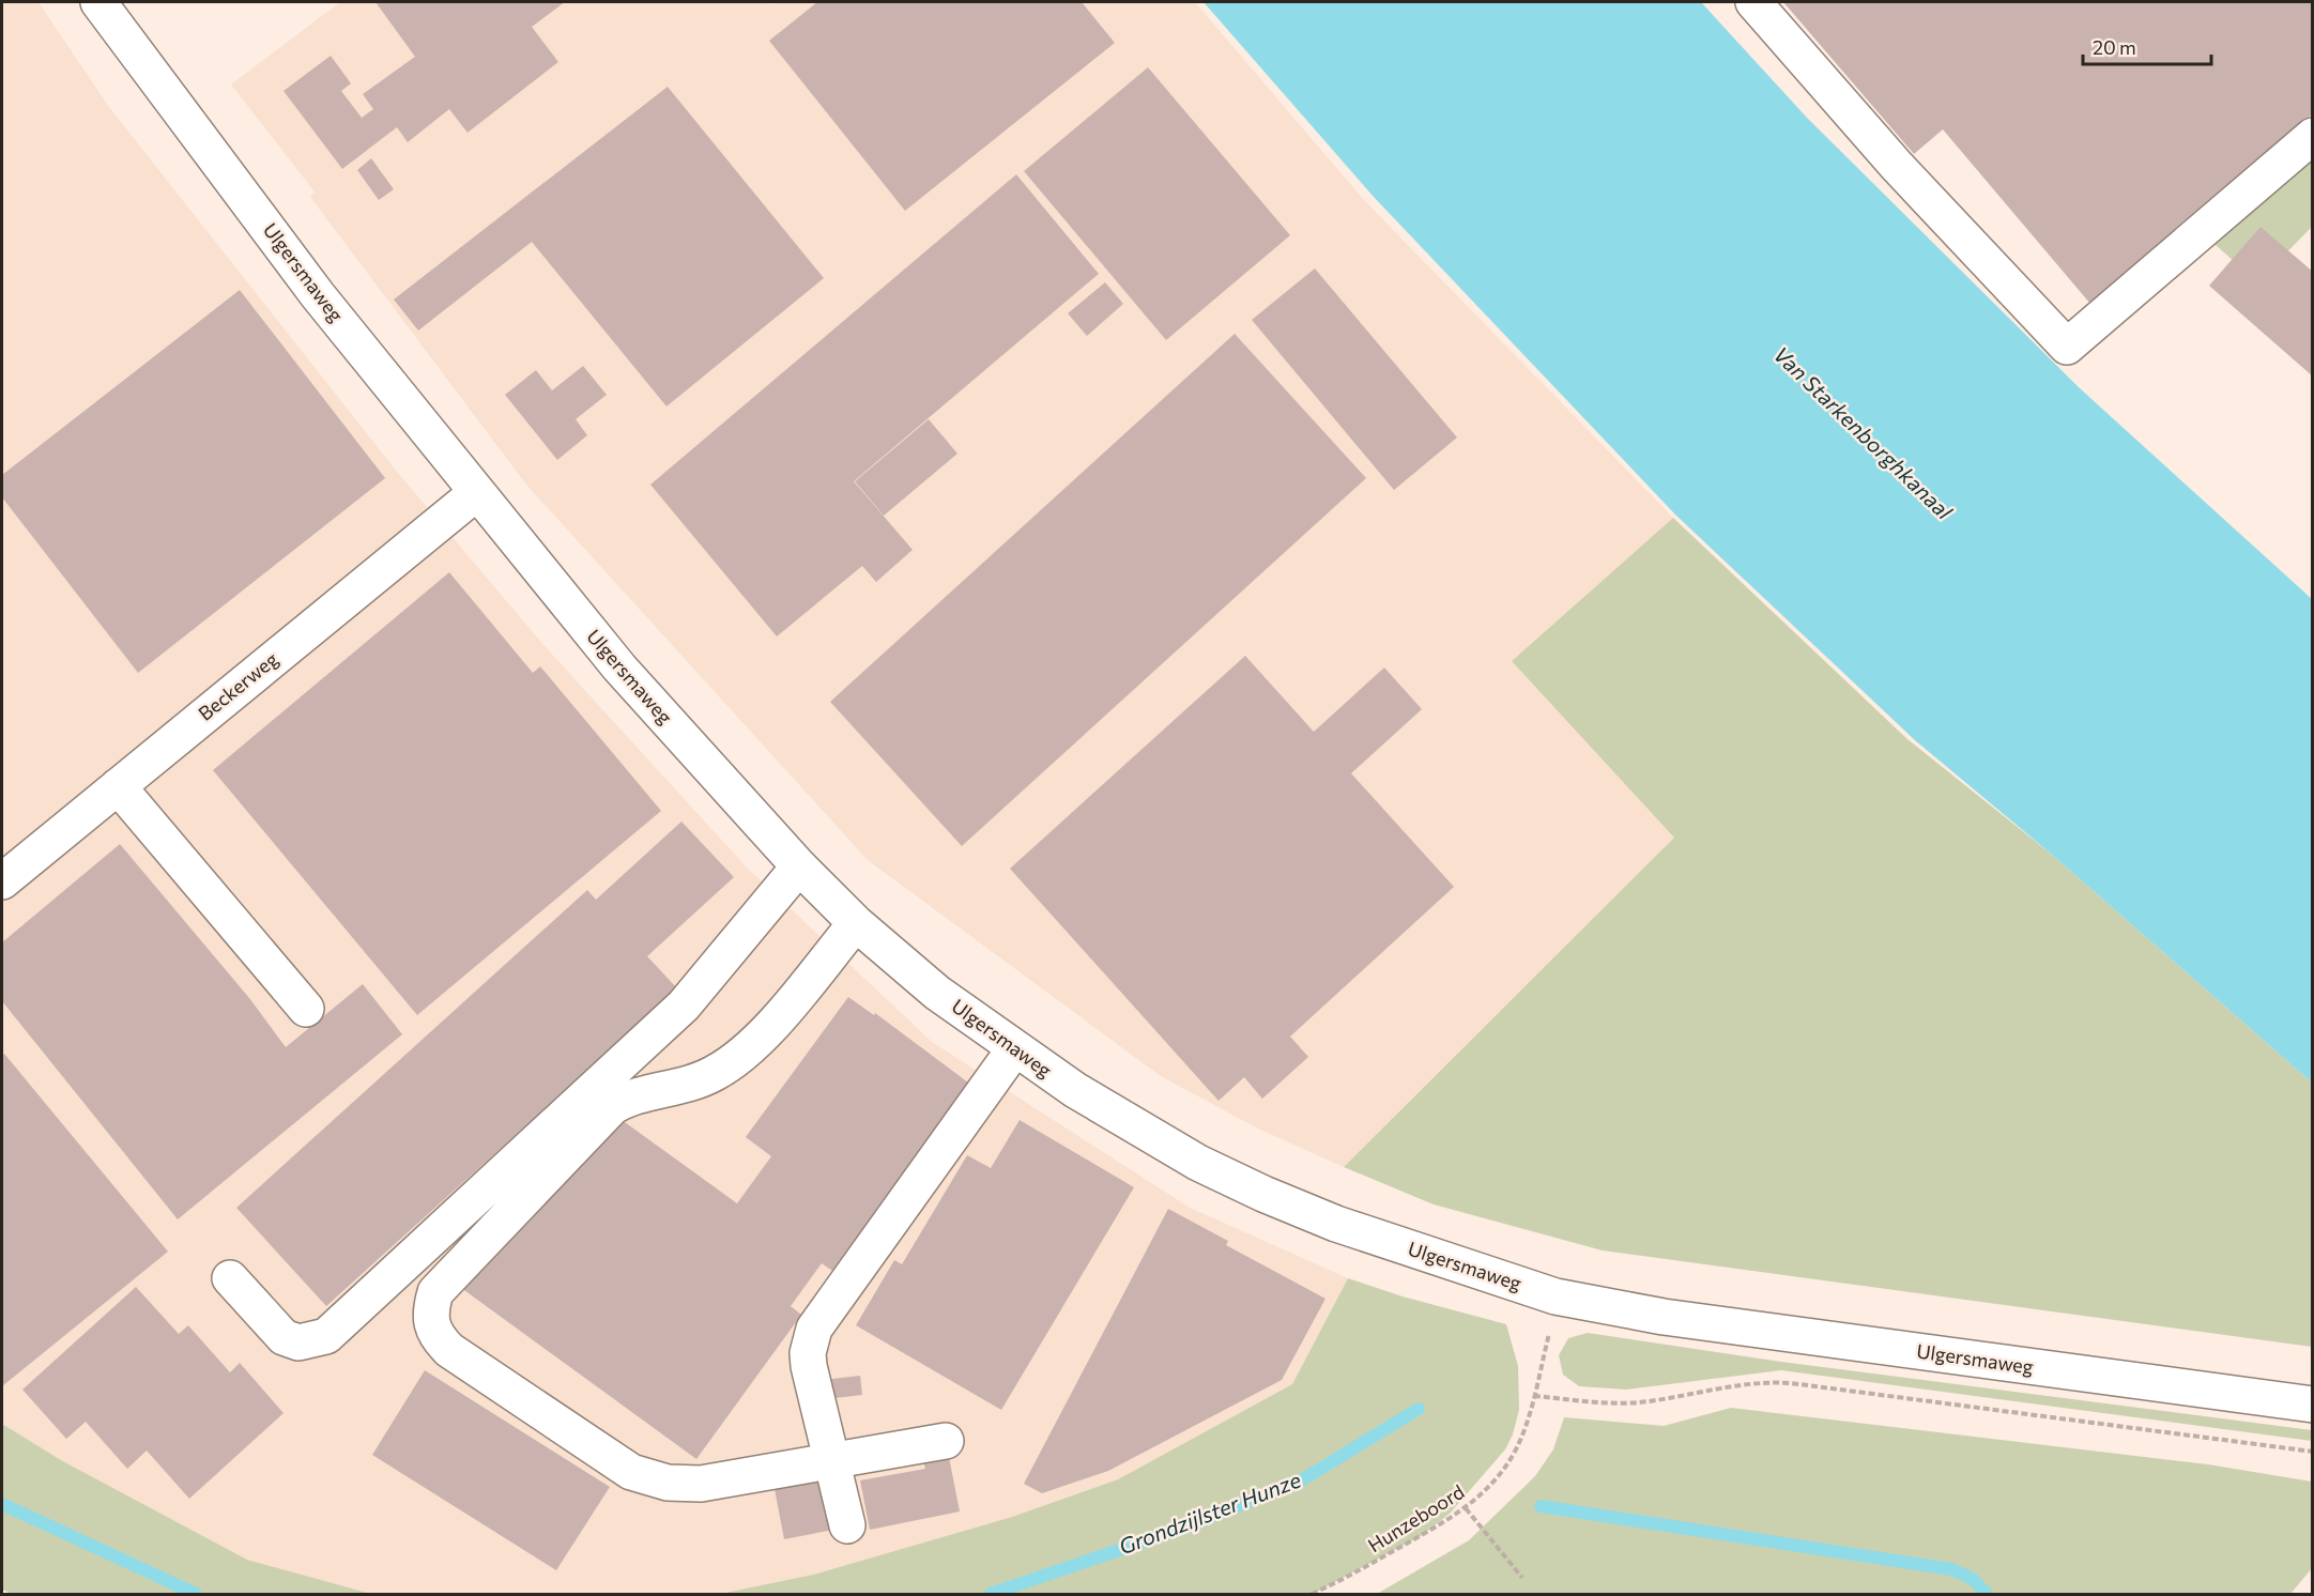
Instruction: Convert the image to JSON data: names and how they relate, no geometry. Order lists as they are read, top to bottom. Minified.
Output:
{"streets":{"street":["Ulgersmaweg","Beckerweg"],"path":["Hunzeboord"]},"crossings":[["Ulgersmaweg","Beckerweg"],["Ulgersmaweg","Hunzeboord"]],"water":["Van Starkenborghkanaal","Grondzijlster Hunze"],"scale_bar":"20 m"}
